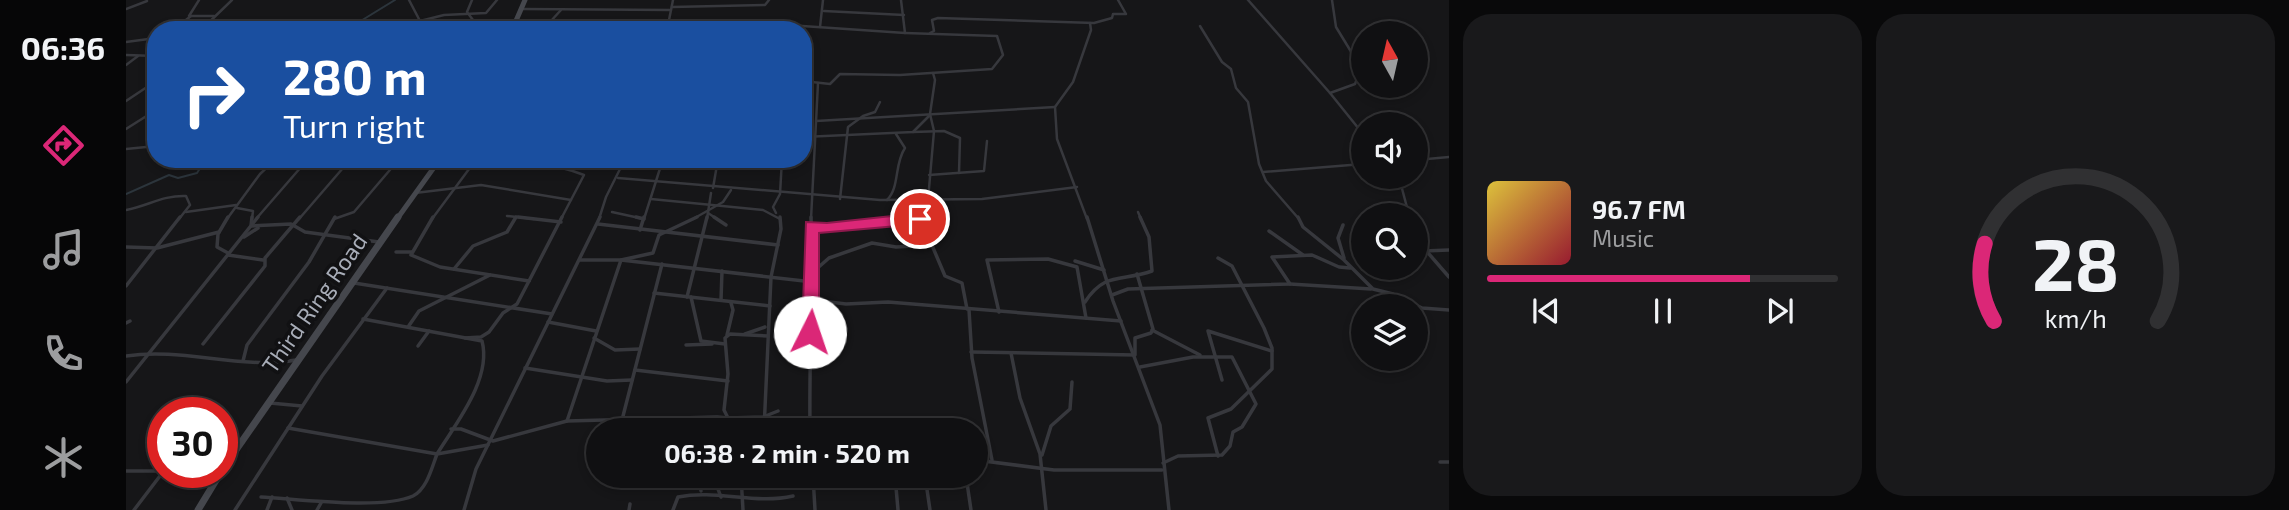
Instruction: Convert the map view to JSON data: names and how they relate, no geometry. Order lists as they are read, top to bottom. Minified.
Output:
{"streets":{"street":["Third Ring Road"]},"north":"top","page":{"tabs":"06:36","turn":["280 m","Turn right"],"song":["96.7 FM","Music"],"limit":"30","trip":"06:38 · 2 min · 520 m","gauge":["28","km/h"]}}
